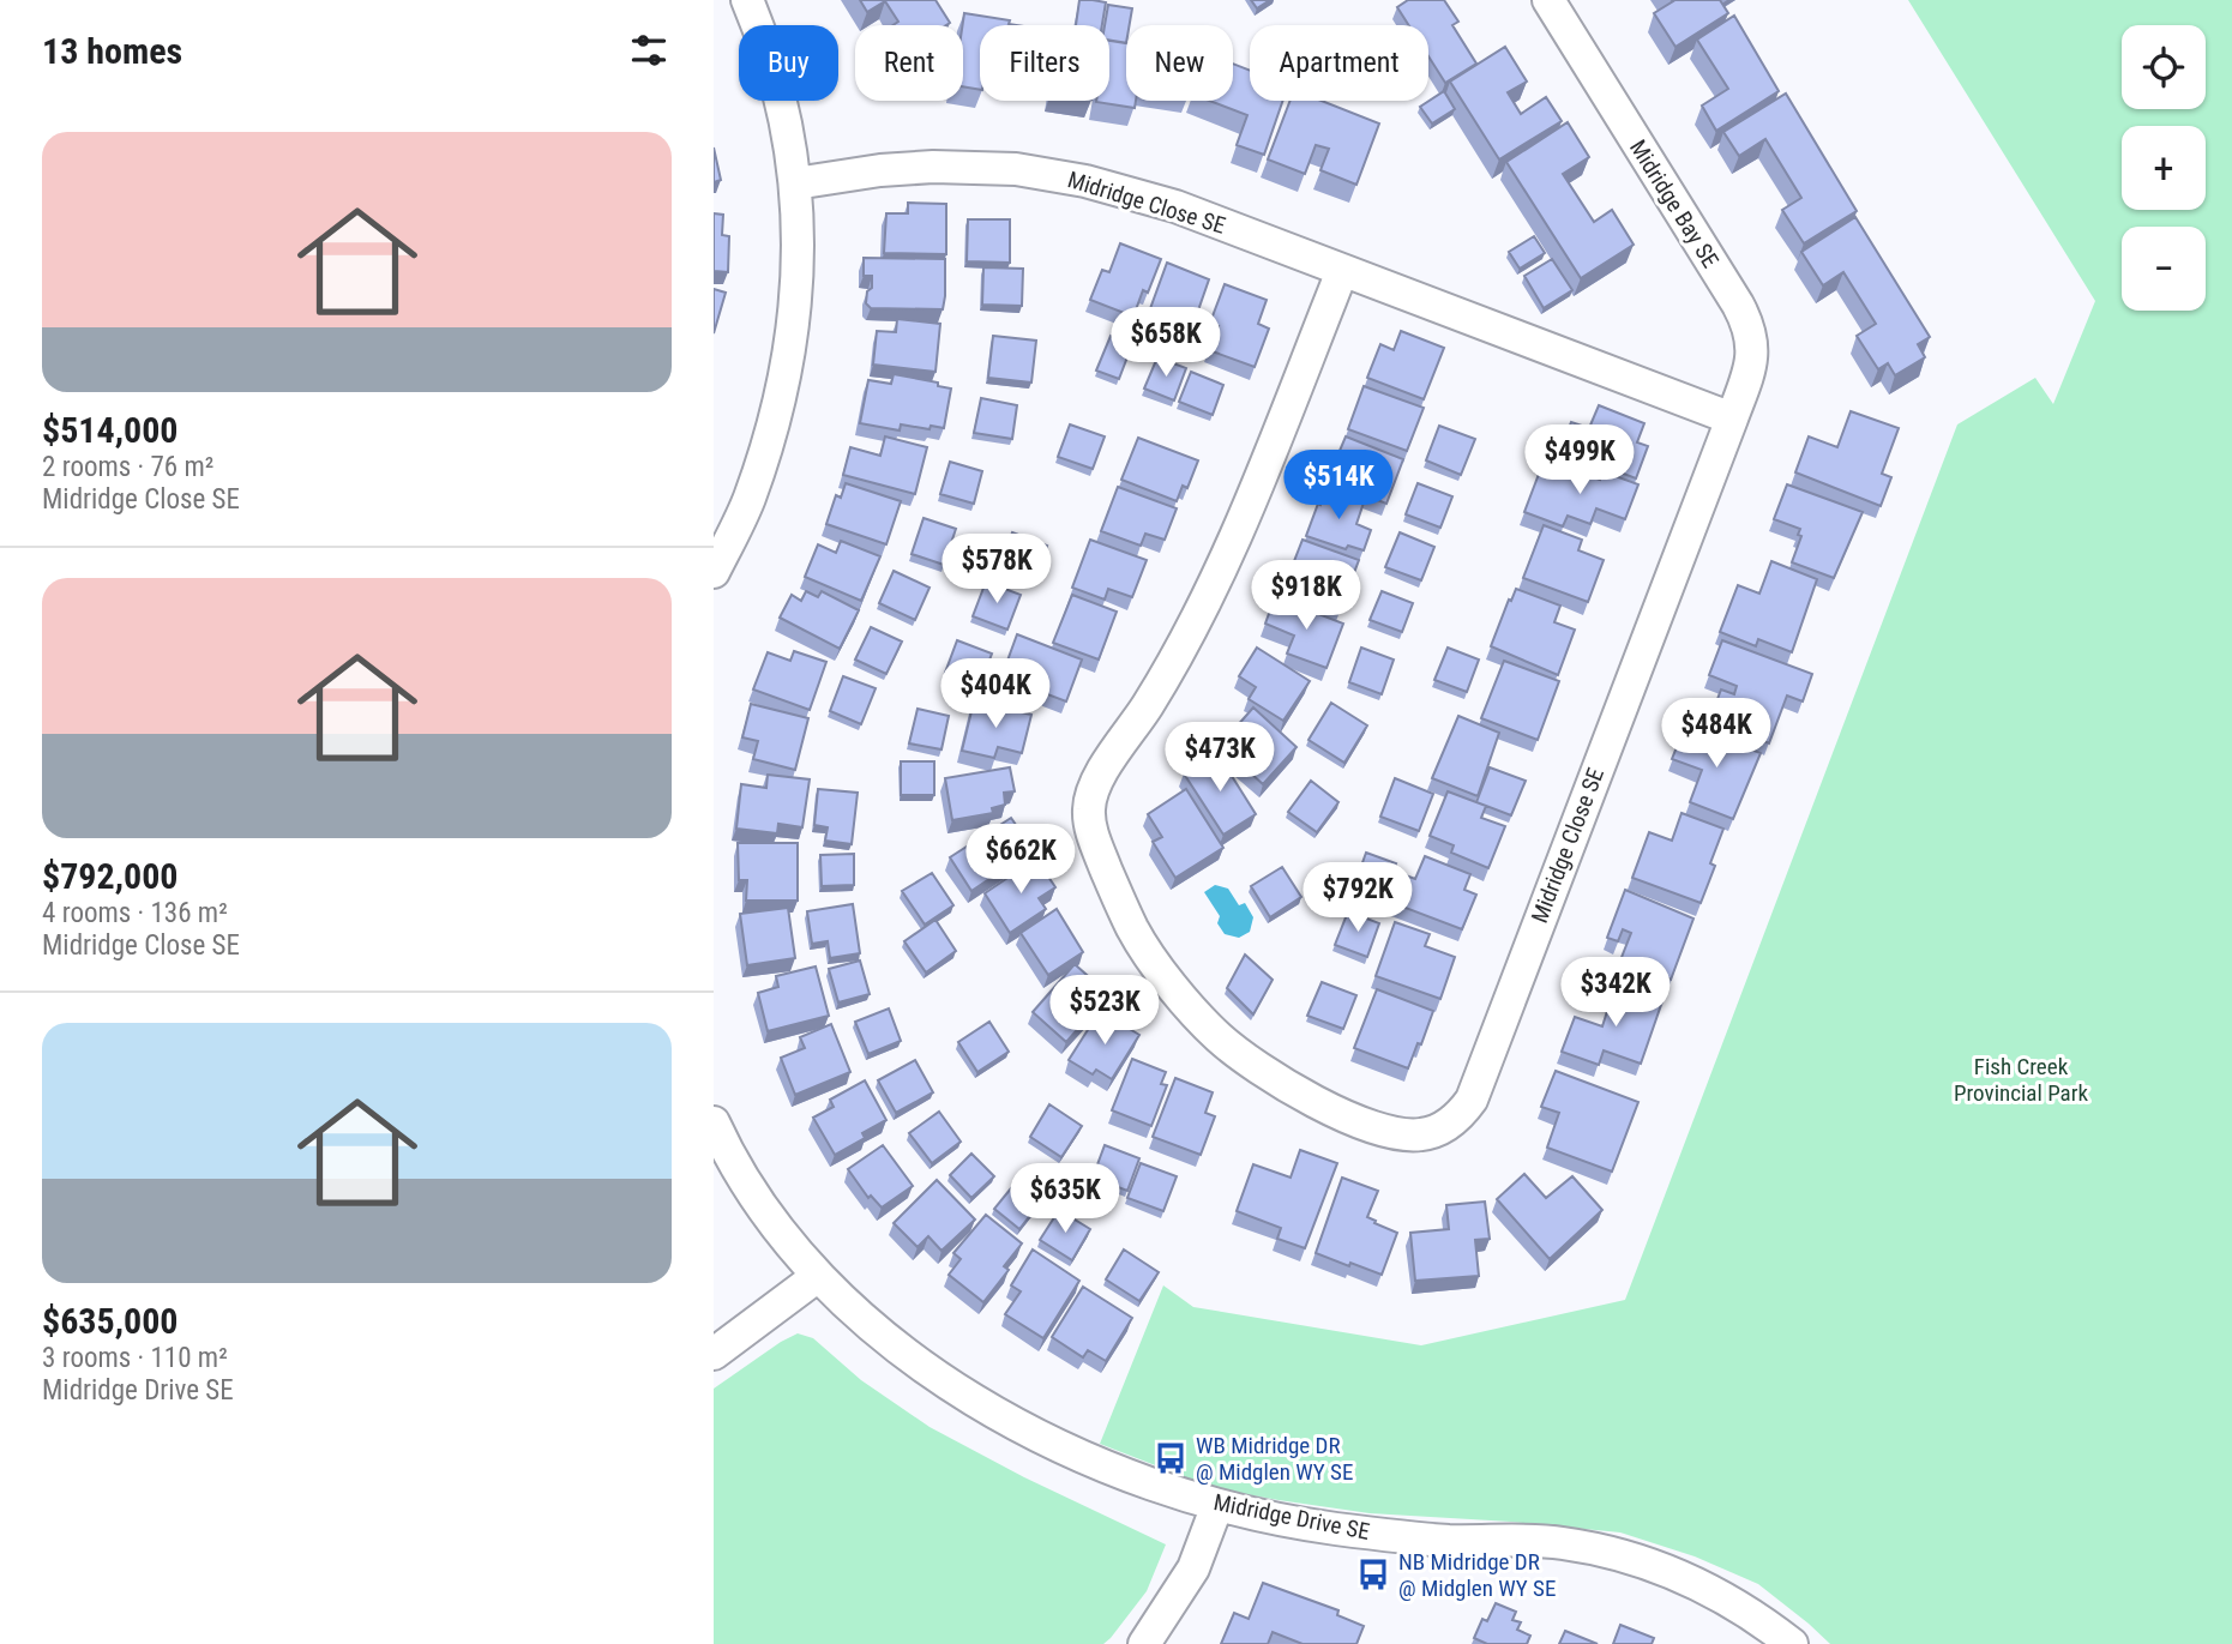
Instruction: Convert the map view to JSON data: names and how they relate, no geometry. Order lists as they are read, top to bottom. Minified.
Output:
{"streets":{"street":["Midridge Close SE","Midridge Bay SE","Midridge Drive SE"]},"crossings":[["Midridge Close SE","Midridge Bay SE"]],"parks":["Fish Creek Provincial Park"],"places":{"bus stop":["WB Midridge DR @ Midglen WY SE","NB Midridge DR @ Midglen WY SE"]},"page":{"heading":"13 homes","map_buttons":["+","−"],"chip":["Buy","Rent","Filters","New","Apartment"],"list":[{"name":"$514,000","note":"2 rooms · 76 m² · Midridge Close SE"},{"name":"$792,000","note":"4 rooms · 136 m² · Midridge Close SE"},{"name":"$635,000","note":"3 rooms · 110 m² · Midridge Drive SE"}],"price":["$658K","$499K","$514K","$578K","$918K","$404K","$484K","$473K","$662K","$792K","$342K","$523K","$635K"]}}
